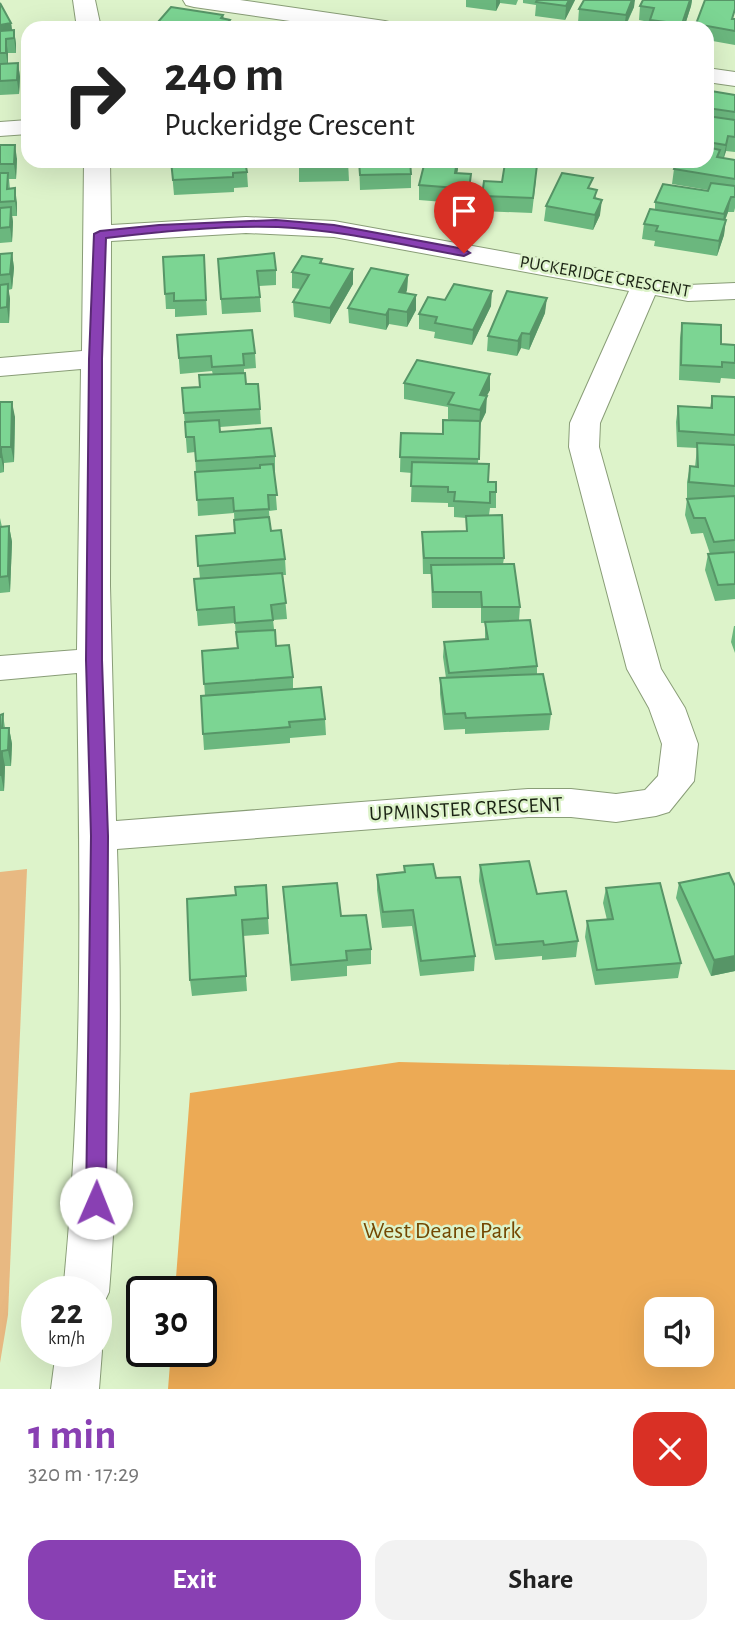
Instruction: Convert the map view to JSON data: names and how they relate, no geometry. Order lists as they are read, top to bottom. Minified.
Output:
{"streets":{"street":["PUCKERIDGE CRESCENT","UPMINSTER CRESCENT"]},"crossings":[["PUCKERIDGE CRESCENT","UPMINSTER CRESCENT"]],"parks":["West Deane Park"],"page":{"turn":["240 m","Puckeridge Crescent"],"speed":"22 km/h","limit":"30","heading":["1 min","320 m · 17:29"],"buttons":["Exit","Share"]}}
